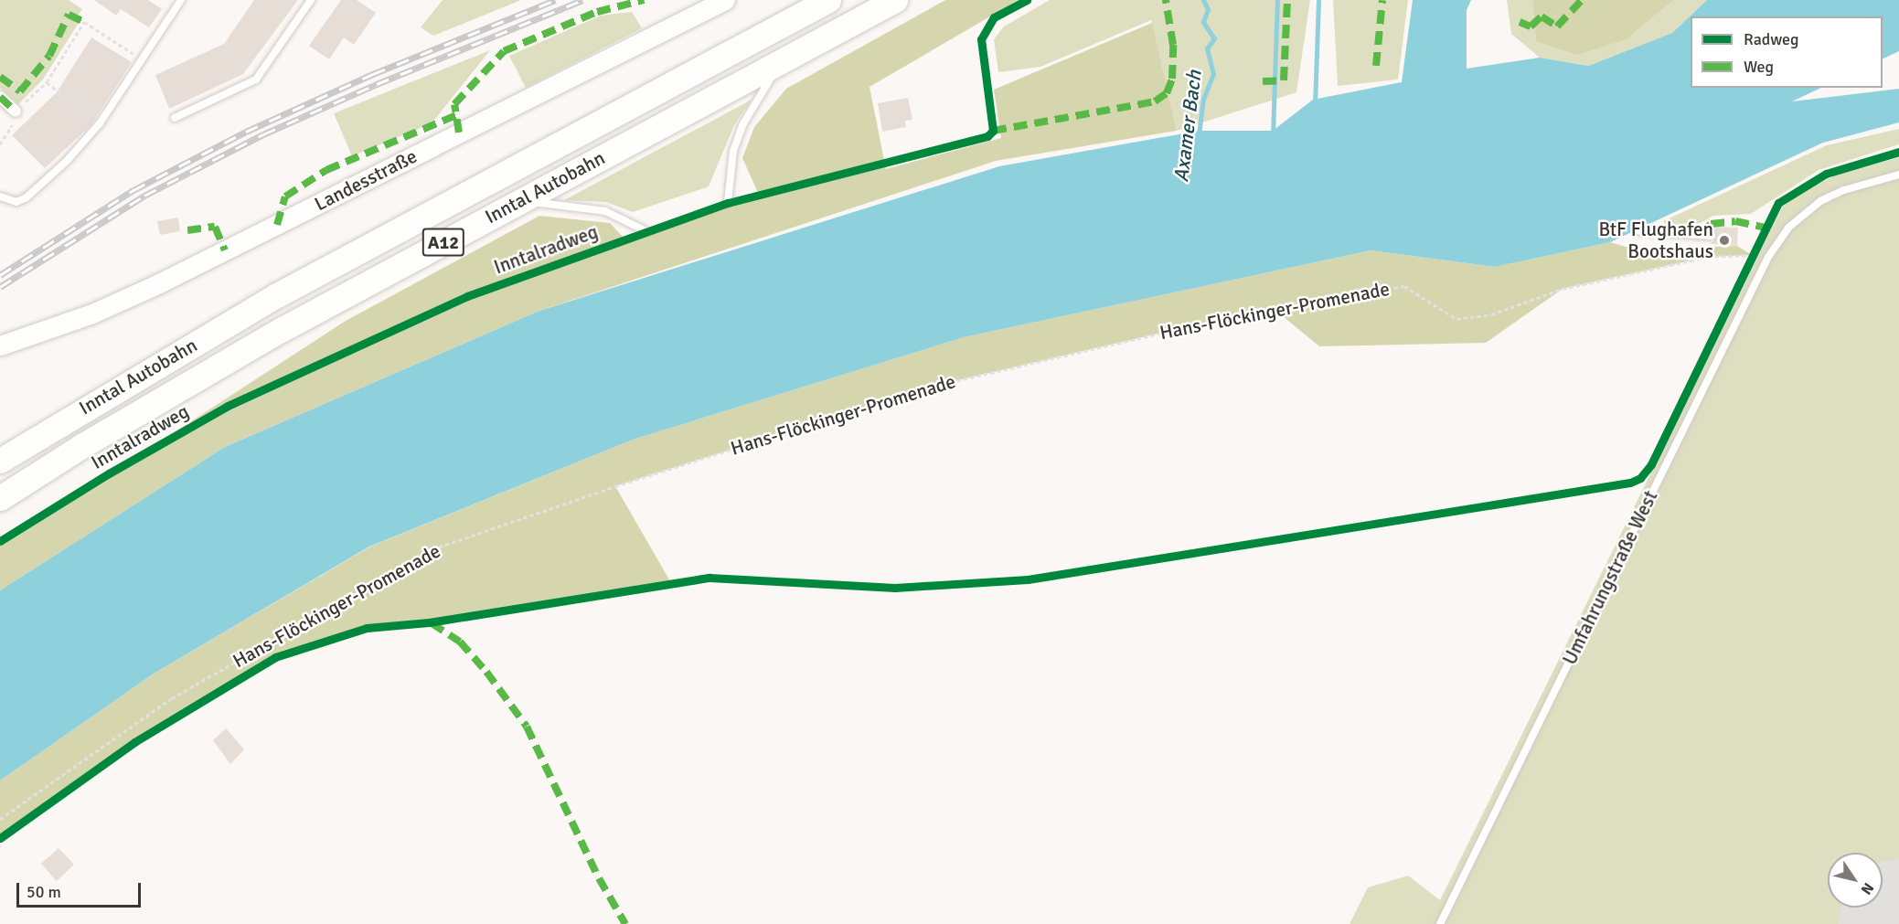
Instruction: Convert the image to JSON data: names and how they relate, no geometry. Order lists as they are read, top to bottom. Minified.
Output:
{"streets":{"highway":["Inntal Autobahn","A12"],"main road":["Landesstraße"],"lane":["Umfahrungstraße West"],"cycle path":["Inntalradweg","Hans-Flöckinger-Promenade"]},"water":["Axamer Bach"],"places":["BtF Flughafen Bootshaus"],"legend":["Radweg","Weg"],"scale_bar":"50 m","north":"bottom right"}
